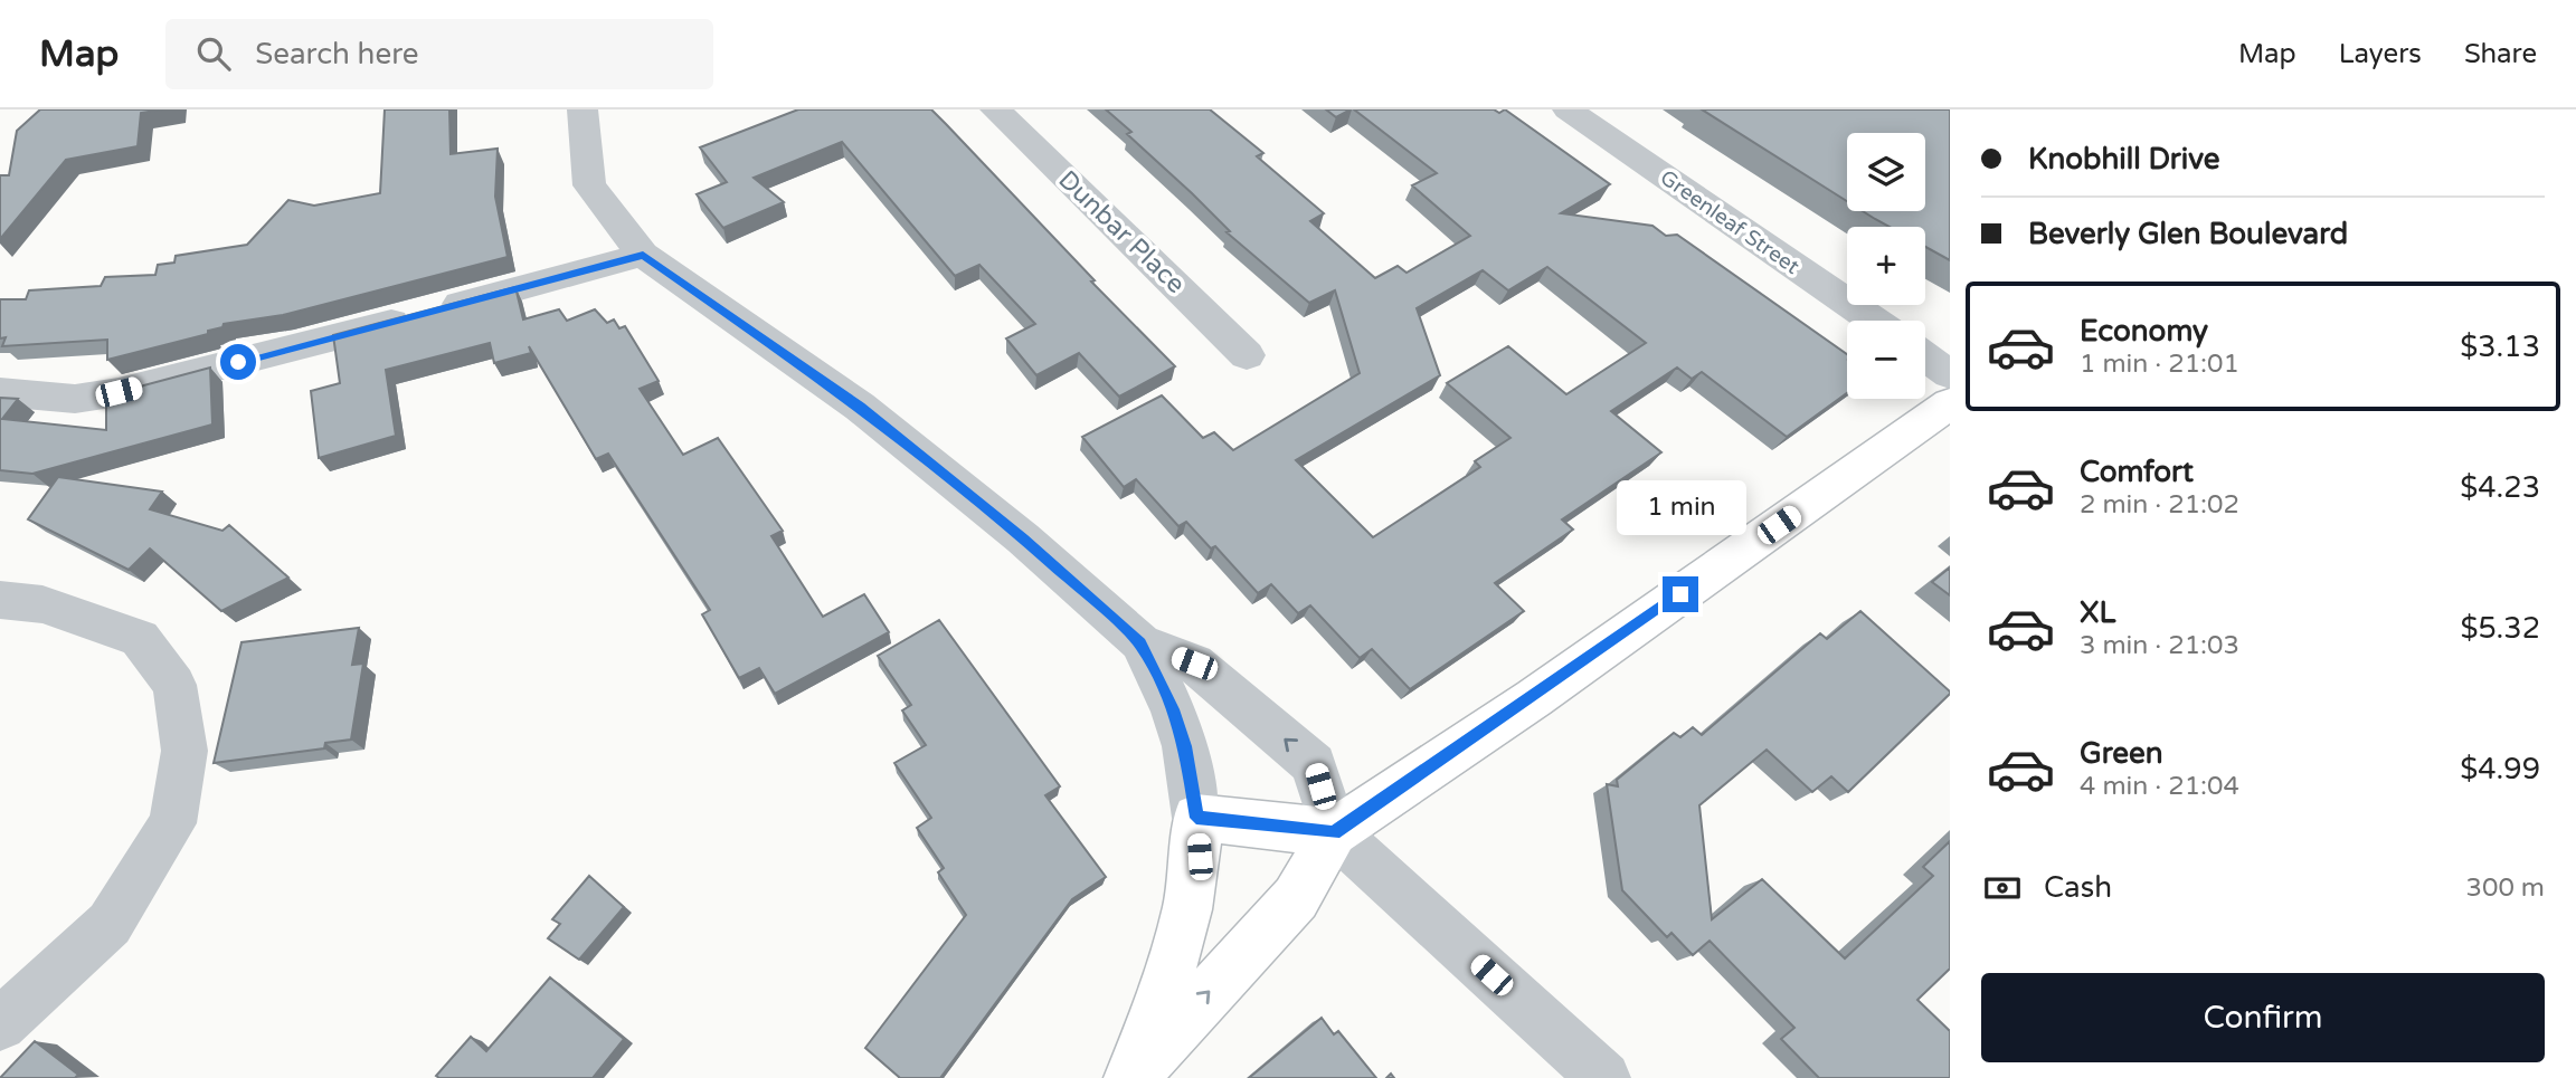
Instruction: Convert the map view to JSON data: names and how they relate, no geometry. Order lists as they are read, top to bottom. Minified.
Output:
{"streets":{"street":["Greenleaf Street","Dunbar Place"]},"page":{"header":"Map","search":"Search here","nav":["Map","Layers","Share"],"banner":["Knobhill Drive","Beverly Glen Boulevard"],"map_buttons":["+","−"],"list":[{"name":"Economy","note":"1 min · 21:01","value":"$3.13"},{"name":"Comfort","note":"2 min · 21:02","value":"$4.23"},{"name":"XL","note":"3 min · 21:03","value":"$5.32"},{"name":"Green","note":"4 min · 21:04","value":"$4.99"}],"bubble":"1 min","pay":["Cash","300 m"],"buttons":"Confirm"}}
